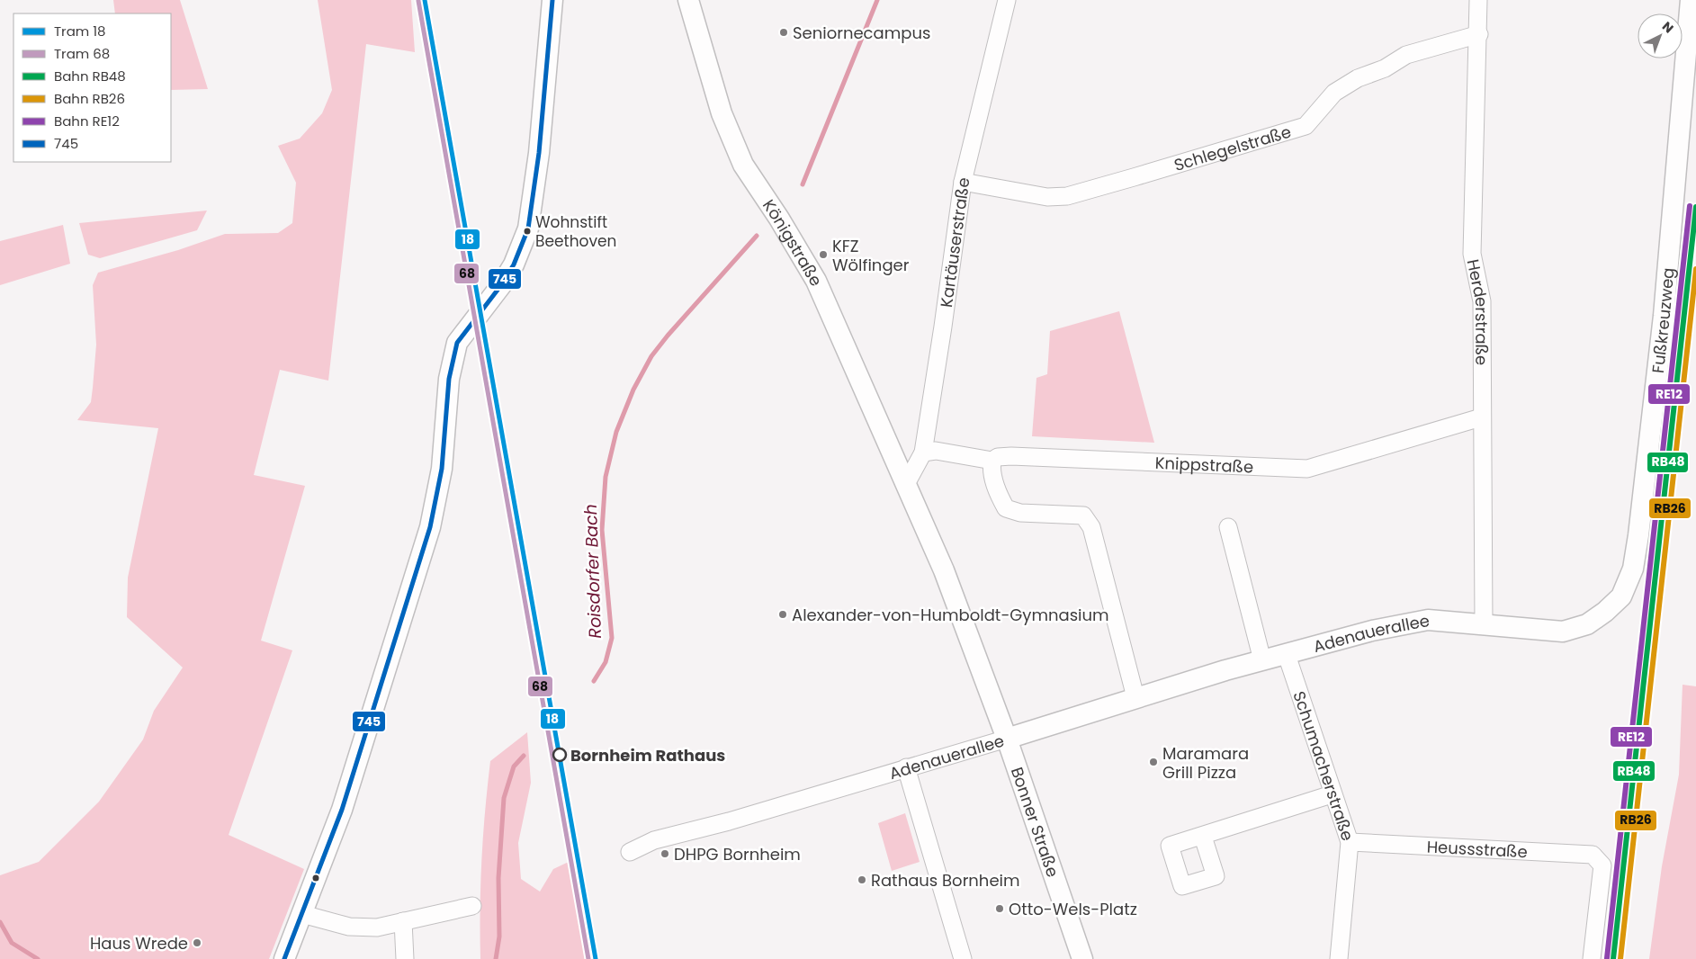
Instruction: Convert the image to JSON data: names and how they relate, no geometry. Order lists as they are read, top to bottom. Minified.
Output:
{"streets":{"street":["Schlegelstraße","Kartäuserstraße","Königstraße","Herderstraße","Fußkreuzweg","Knippstraße","Adenauerallee","Schumacherstraße","Bonner Straße","Heussstraße"]},"crossings":[["Schlegelstraße","Kartäuserstraße"],["Schlegelstraße","Herderstraße"],["Kartäuserstraße","Königstraße"],["Kartäuserstraße","Knippstraße"],["Kartäuserstraße","Bonner Straße"],["Königstraße","Bonner Straße"],["Herderstraße","Fußkreuzweg"],["Herderstraße","Knippstraße"],["Herderstraße","Adenauerallee"],["Fußkreuzweg","Adenauerallee"],["Adenauerallee","Schumacherstraße"],["Adenauerallee","Bonner Straße"],["Schumacherstraße","Heussstraße"]],"water":["Roisdorfer Bach"],"places":["Seniornecampus","Wohnstift Beethoven","KFZ Wölfinger","Alexander-von-Humboldt-Gymnasium","Bornheim Rathaus","Maramara Grill Pizza","DHPG Bornheim","Rathaus Bornheim","Otto-Wels-Platz","Haus Wrede"],"lines":["tram line 18","transit line 745","tram line 68","rail line RE12","rail line RB48","rail line RB26"],"legend":["Tram 18","Tram 68","Bahn RB48","Bahn RB26","Bahn RE12","745"],"north":"top right"}
